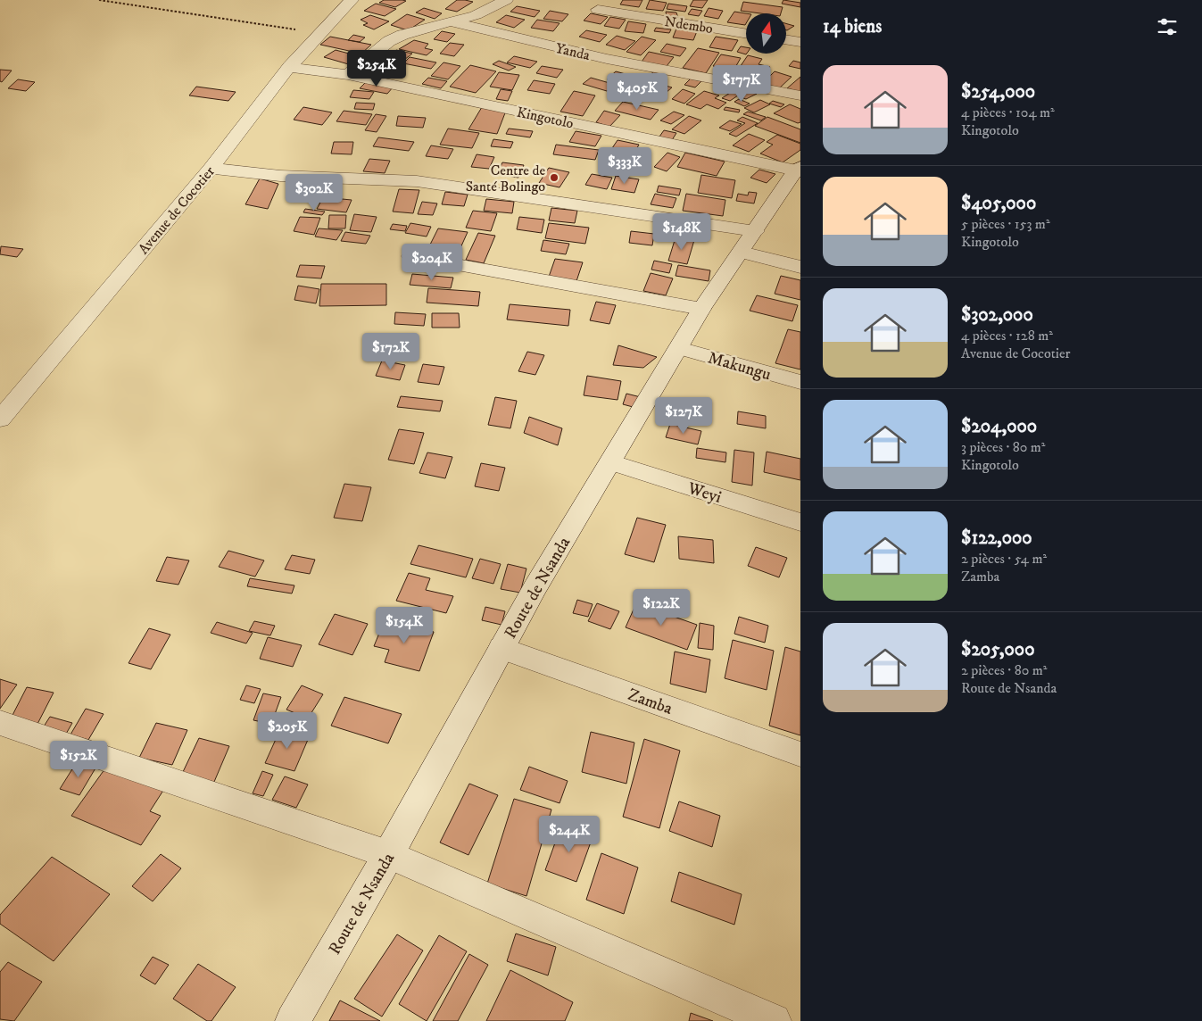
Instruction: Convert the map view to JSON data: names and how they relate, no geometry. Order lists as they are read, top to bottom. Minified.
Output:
{"streets":{"street":["Ndembo","Yanda","Kingotolo","Avenue de Cocotier","Makungu","Weyi","Route de Nsanda","Zamba"]},"crossings":[["Kingotolo","Avenue de Cocotier"],["Kingotolo","Route de Nsanda"],["Makungu","Route de Nsanda"],["Weyi","Route de Nsanda"],["Route de Nsanda","Zamba"]],"places":["Centre de Santé Bolingo"],"north":"top","page":{"heading":"14 biens","price":["$254K","$177K","$405K","$333K","$302K","$148K","$204K","$172K","$127K","$122K","$154K","$205K","$152K","$244K"],"list":[{"name":"$254,000","note":"4 pièces · 104 m² · Kingotolo"},{"name":"$405,000","note":"5 pièces · 153 m² · Kingotolo"},{"name":"$302,000","note":"4 pièces · 128 m² · Avenue de Cocotier"},{"name":"$204,000","note":"3 pièces · 80 m² · Kingotolo"},{"name":"$122,000","note":"2 pièces · 54 m² · Zamba"},{"name":"$205,000","note":"2 pièces · 80 m² · Route de Nsanda"}]}}
